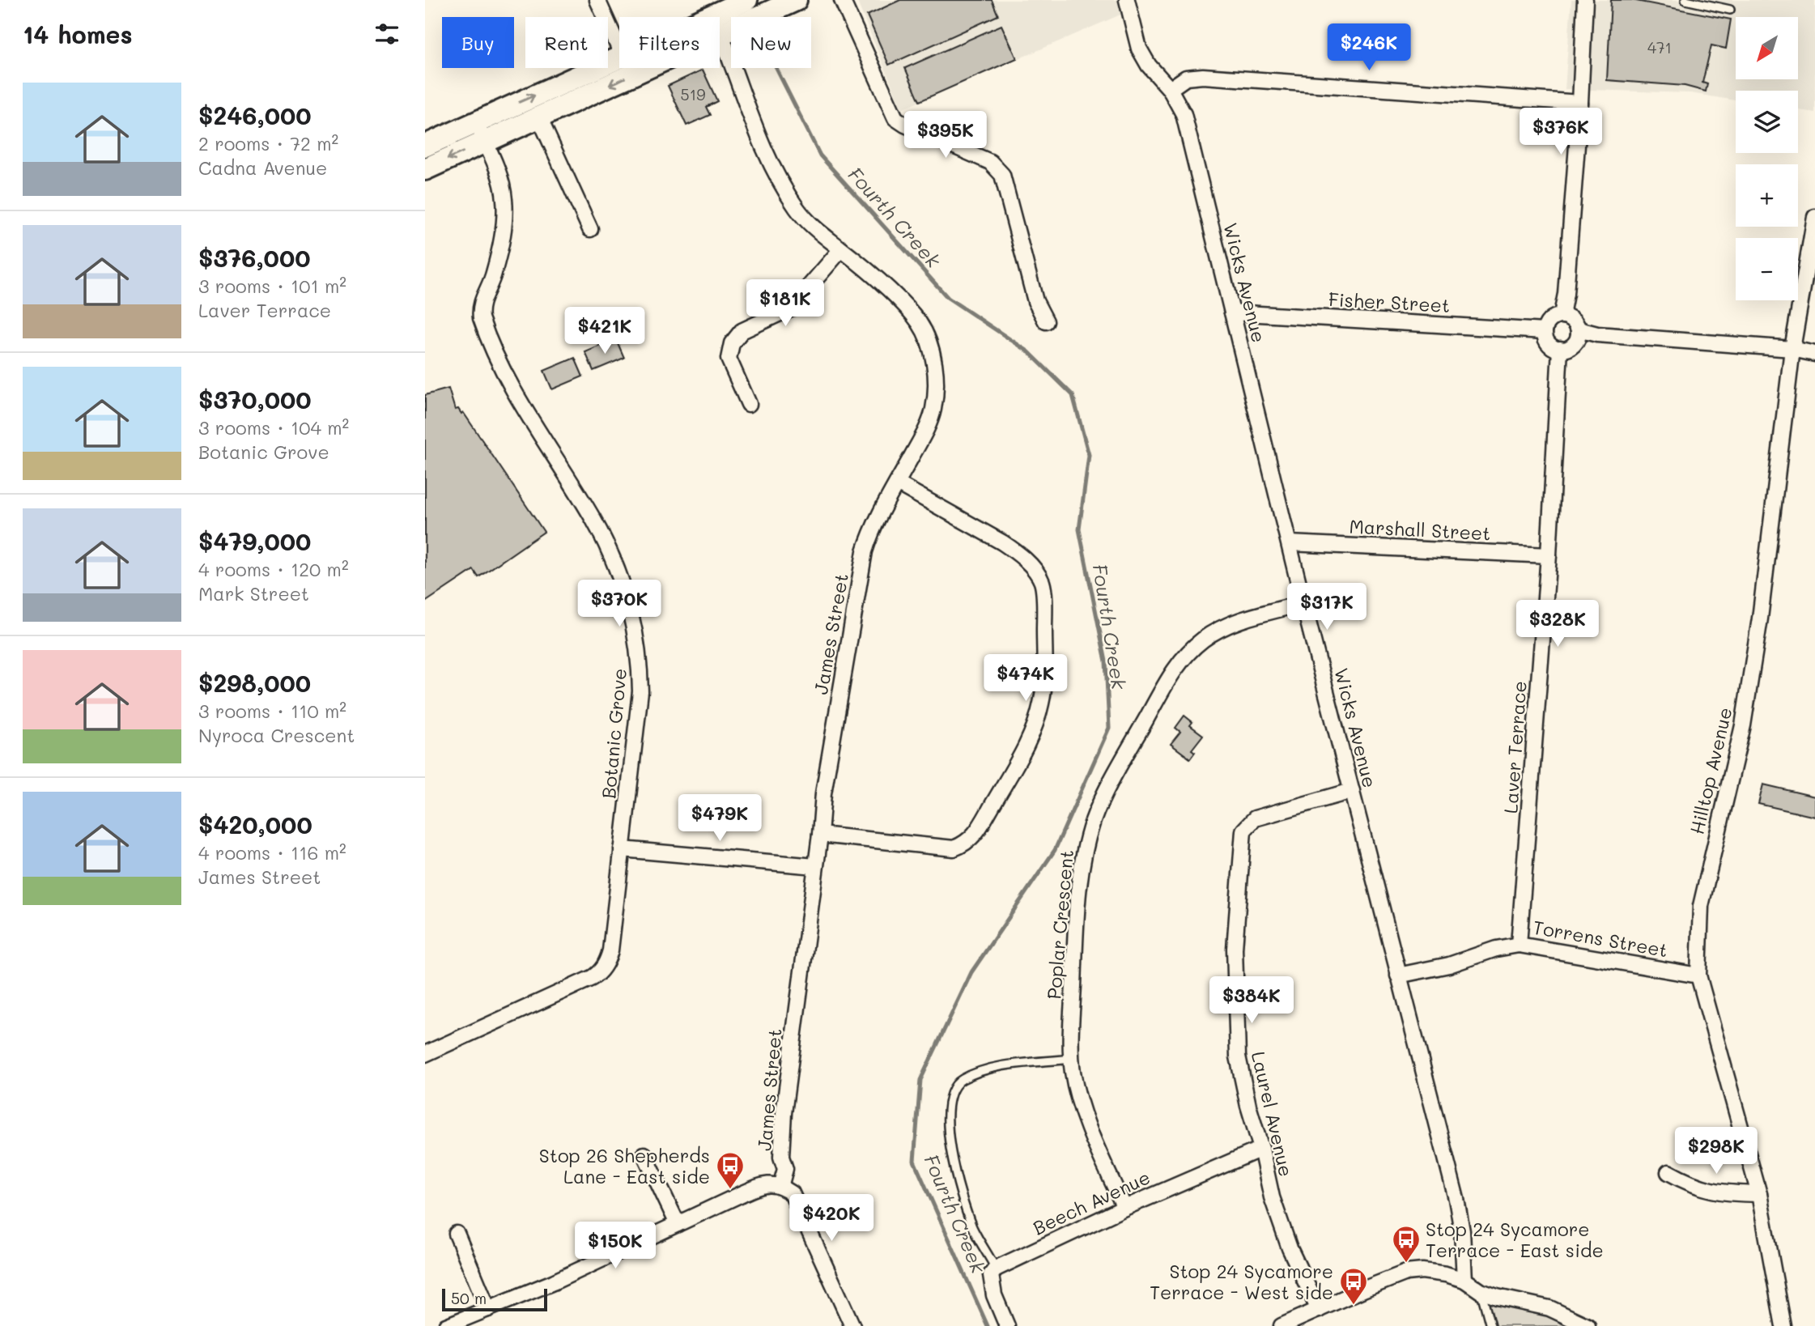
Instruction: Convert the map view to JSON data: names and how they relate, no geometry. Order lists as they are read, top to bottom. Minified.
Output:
{"streets":{"street":["Wicks Avenue","Fisher Street","Marshall Street","James Street","Botanic Grove","Laver Terrace","Hilltop Avenue","Poplar Crescent","Torrens Street","Laurel Avenue","Beech Avenue"]},"crossings":[["Wicks Avenue","Fisher Street"],["Wicks Avenue","Marshall Street"],["Wicks Avenue","Poplar Crescent"],["Wicks Avenue","Torrens Street"],["Wicks Avenue","Laurel Avenue"],["Fisher Street","Laver Terrace"],["Marshall Street","Laver Terrace"],["Laver Terrace","Torrens Street"],["Hilltop Avenue","Torrens Street"],["Poplar Crescent","Beech Avenue"],["Laurel Avenue","Beech Avenue"]],"water":["Fourth Creek"],"places":{"bus stop":["Stop 26 Shepherds Lane - East side","Stop 24 Sycamore Terrace - East side","Stop 24 Sycamore Terrace - West side"]},"house_numbers":["471","519"],"scale_bar":"50 m","north":"bottom left","page":{"heading":"14 homes","map_buttons":["+","−"],"chip":["Buy","Rent","Filters","New"],"price":["$246K","$376K","$395K","$181K","$421K","$370K","$317K","$328K","$474K","$479K","$384K","$298K","$420K","$150K"],"list":[{"name":"$246,000","note":"2 rooms · 72 m² · Cadna Avenue"},{"name":"$376,000","note":"3 rooms · 101 m² · Laver Terrace"},{"name":"$370,000","note":"3 rooms · 104 m² · Botanic Grove"},{"name":"$479,000","note":"4 rooms · 120 m² · Mark Street"},{"name":"$298,000","note":"3 rooms · 110 m² · Nyroca Crescent"},{"name":"$420,000","note":"4 rooms · 116 m² · James Street"}],"scale":"50 m"}}
